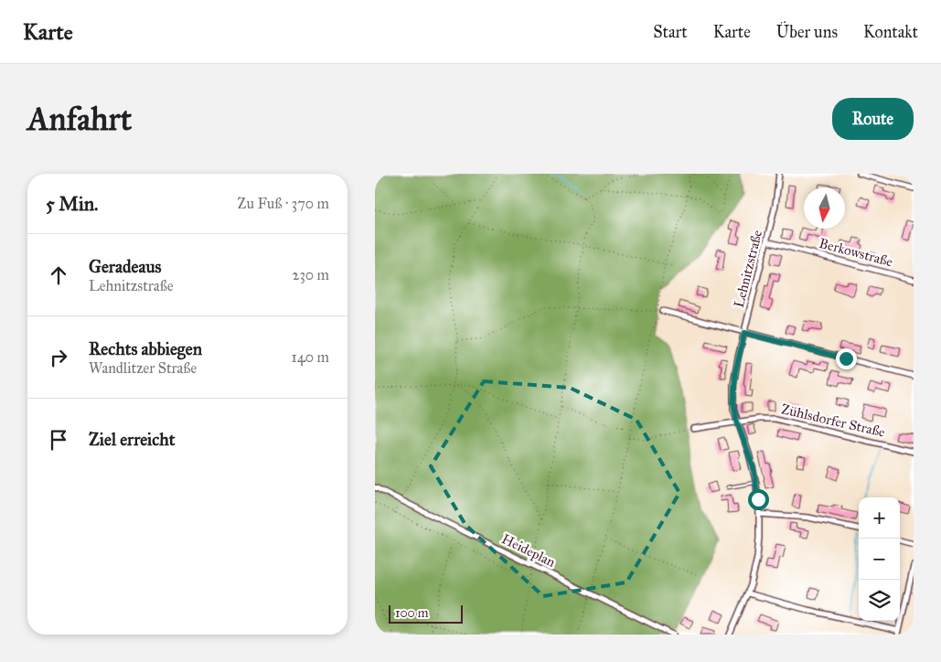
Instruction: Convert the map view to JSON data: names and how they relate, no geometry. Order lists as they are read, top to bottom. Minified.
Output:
{"streets":{"street":["Berkowstraße","Lehnitzstraße","Zühlsdorfer Straße","Heideplan"]},"crossings":[["Berkowstraße","Lehnitzstraße"],["Lehnitzstraße","Zühlsdorfer Straße"]],"scale_bar":"100 m","north":"bottom","page":{"header":"Karte","nav":["Start","Karte","Über uns","Kontakt"],"buttons":"Route","title":"Anfahrt","heading":["5 Min.","Zu Fuß · 370 m"],"list":[["Geradeaus","Lehnitzstraße","230 m"],["Rechts abbiegen","Wandlitzer Straße","140 m"],"Ziel erreicht"],"map_buttons":["+","−"],"scale":"100 m"}}
